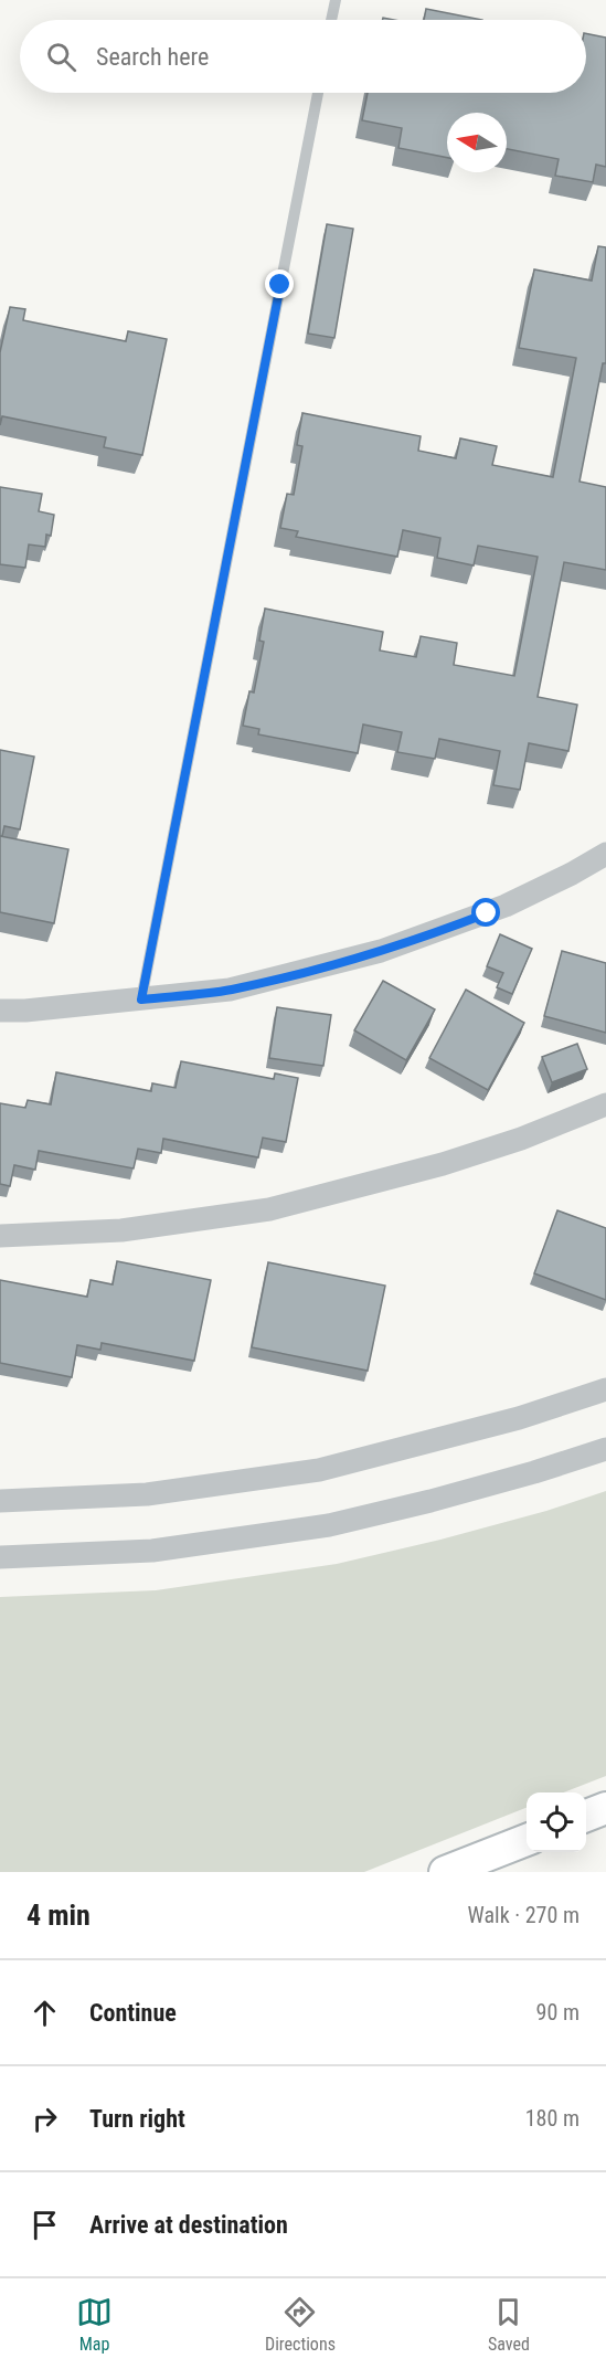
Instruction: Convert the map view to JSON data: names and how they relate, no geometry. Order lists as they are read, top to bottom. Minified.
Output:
{"north":"left","page":{"search":"Search here","heading":["4 min","Walk · 270 m"],"list":[["Continue","90 m"],["Turn right","180 m"],"Arrive at destination"],"nav":["Map","Directions","Saved"]}}
